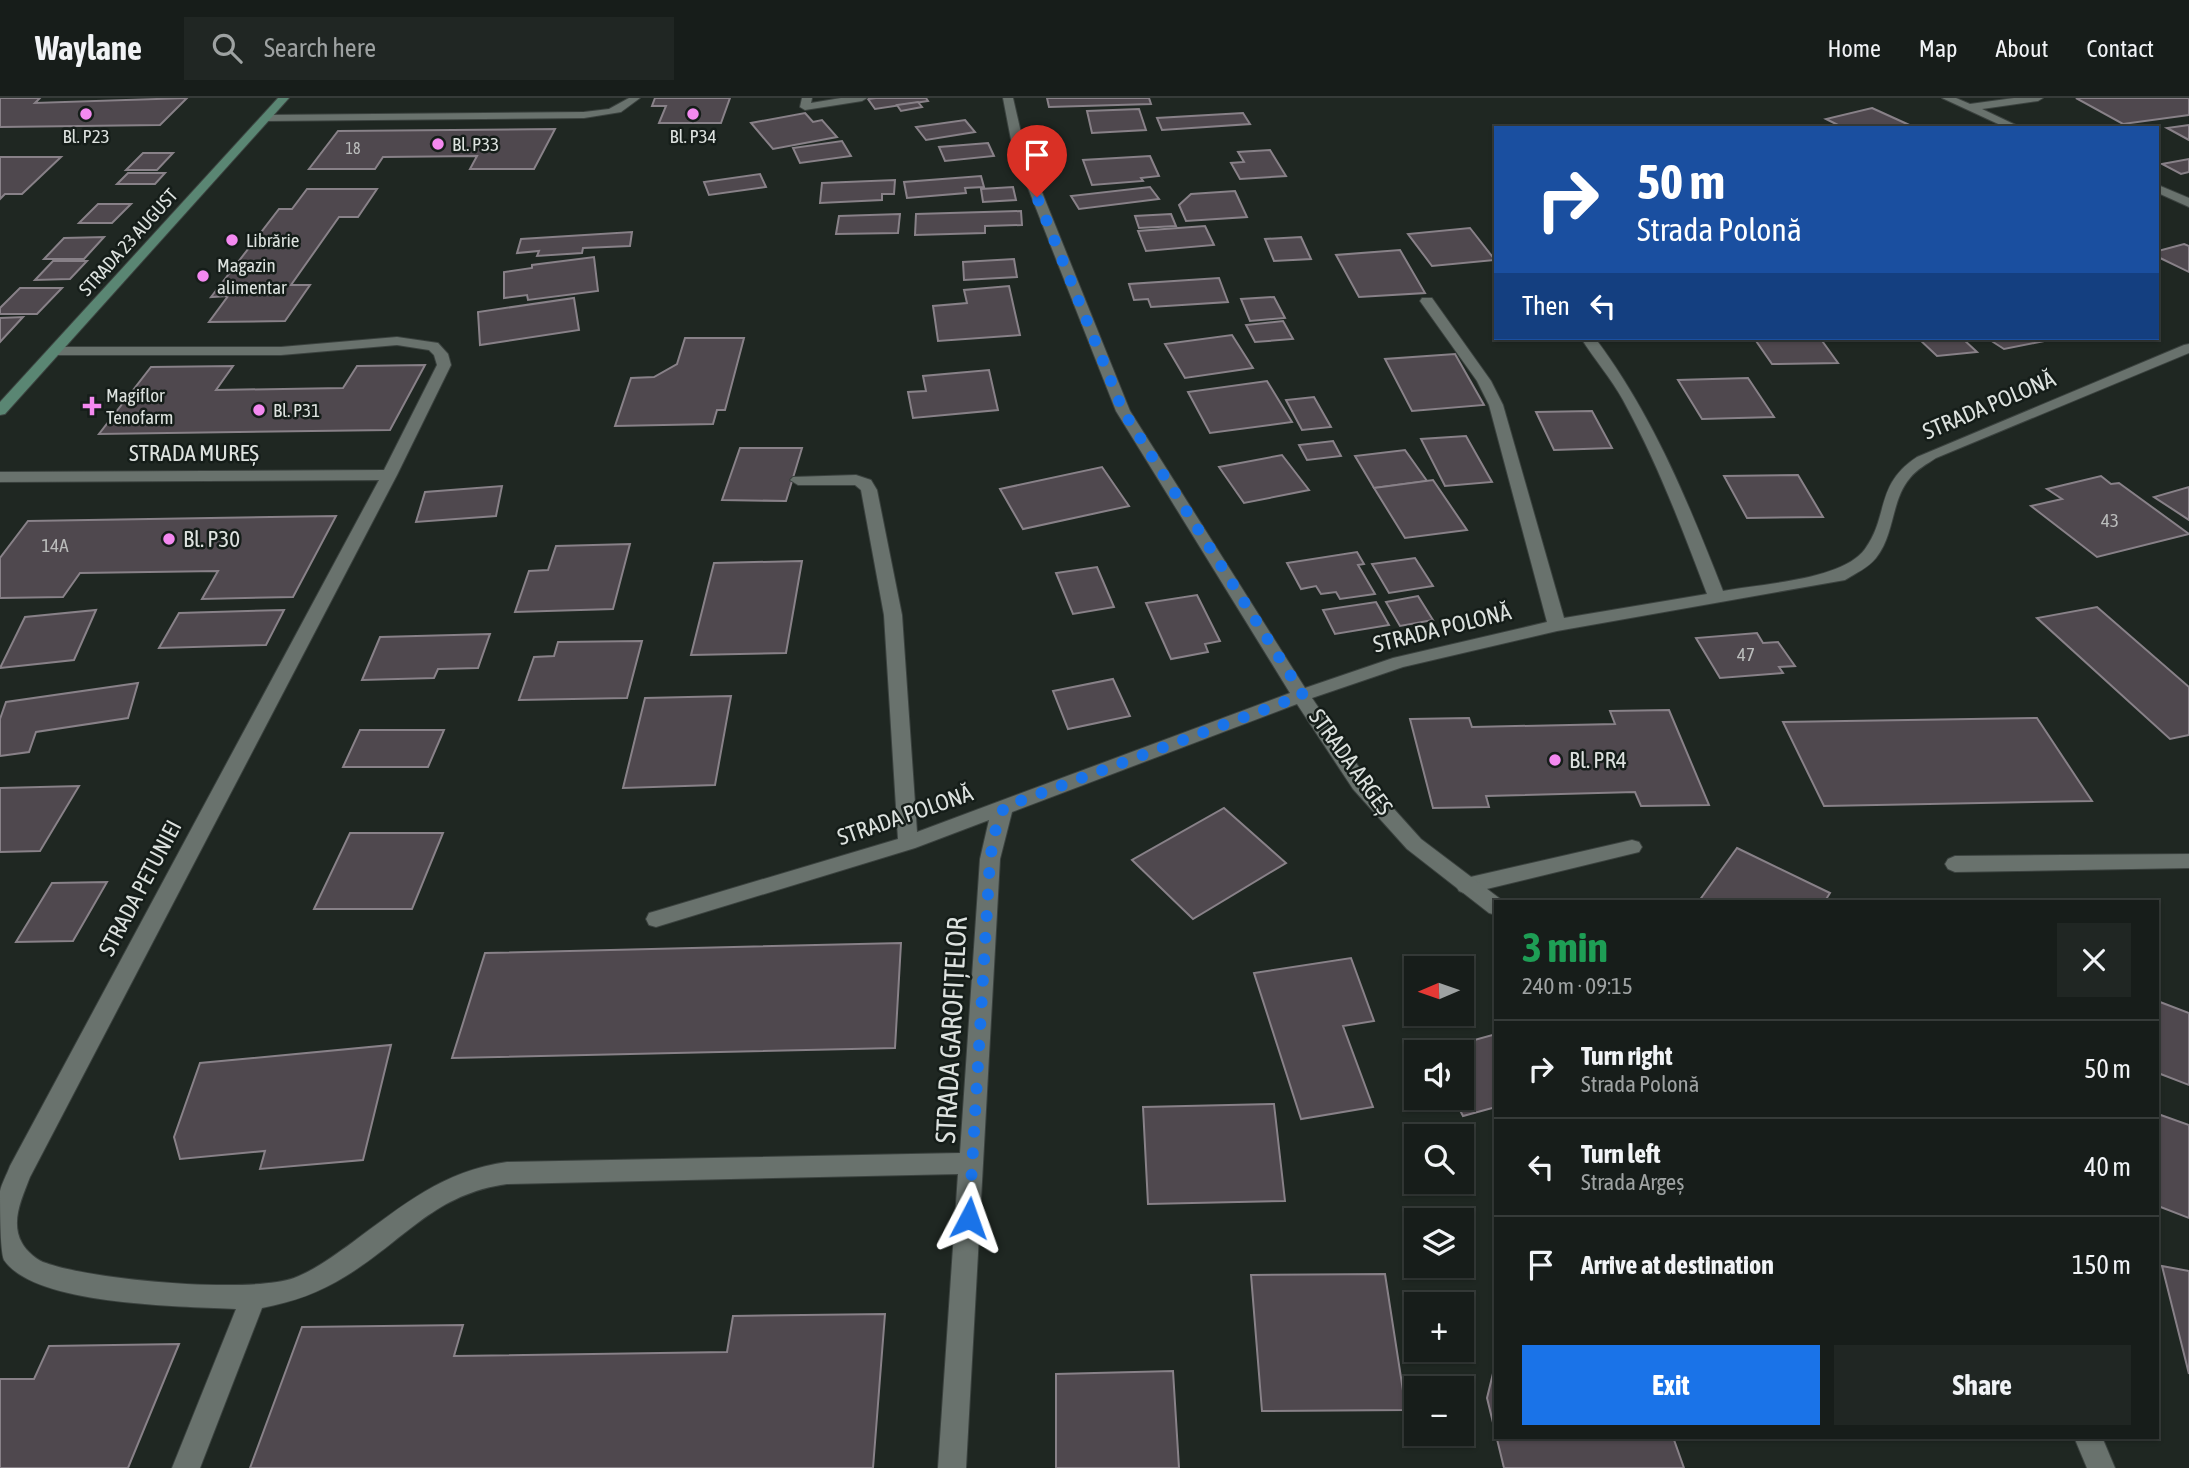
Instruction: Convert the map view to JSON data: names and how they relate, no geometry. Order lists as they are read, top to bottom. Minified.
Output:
{"streets":{"main road":["STRADA 23 AUGUST"],"street":["STRADA POLONĂ","STRADA MUREȘ","STRADA ARGEȘ","STRADA PETUNIEI","STRADA GAROFIȚELOR"]},"crossings":[["STRADA 23 AUGUST","STRADA PETUNIEI"],["STRADA POLONĂ","STRADA ARGEȘ"],["STRADA POLONĂ","STRADA GAROFIȚELOR"],["STRADA MUREȘ","STRADA PETUNIEI"],["STRADA PETUNIEI","STRADA GAROFIȚELOR"]],"places":{"other":["Bl. P23","Bl. P34","Bl. P33","Librărie","Magazin alimentar","Bl. P31","Bl. P30","Bl. PR4"],"health":["Magiflor Tenofarm"]},"house_numbers":["18","43","14A","47"],"north":"left","page":{"header":"Waylane","search":"Search here","nav":["Home","Map","About","Contact"],"turn":["50 m","Strada Polonă"],"then":"Then","heading":["3 min","240 m · 09:15"],"map_buttons":["+","−"],"list":[{"name":"Turn right","note":"Strada Polonă","value":"50 m"},{"name":"Turn left","note":"Strada Argeș","value":"40 m"},{"name":"Arrive at destination","value":"150 m"}],"buttons":["Exit","Share"]}}
